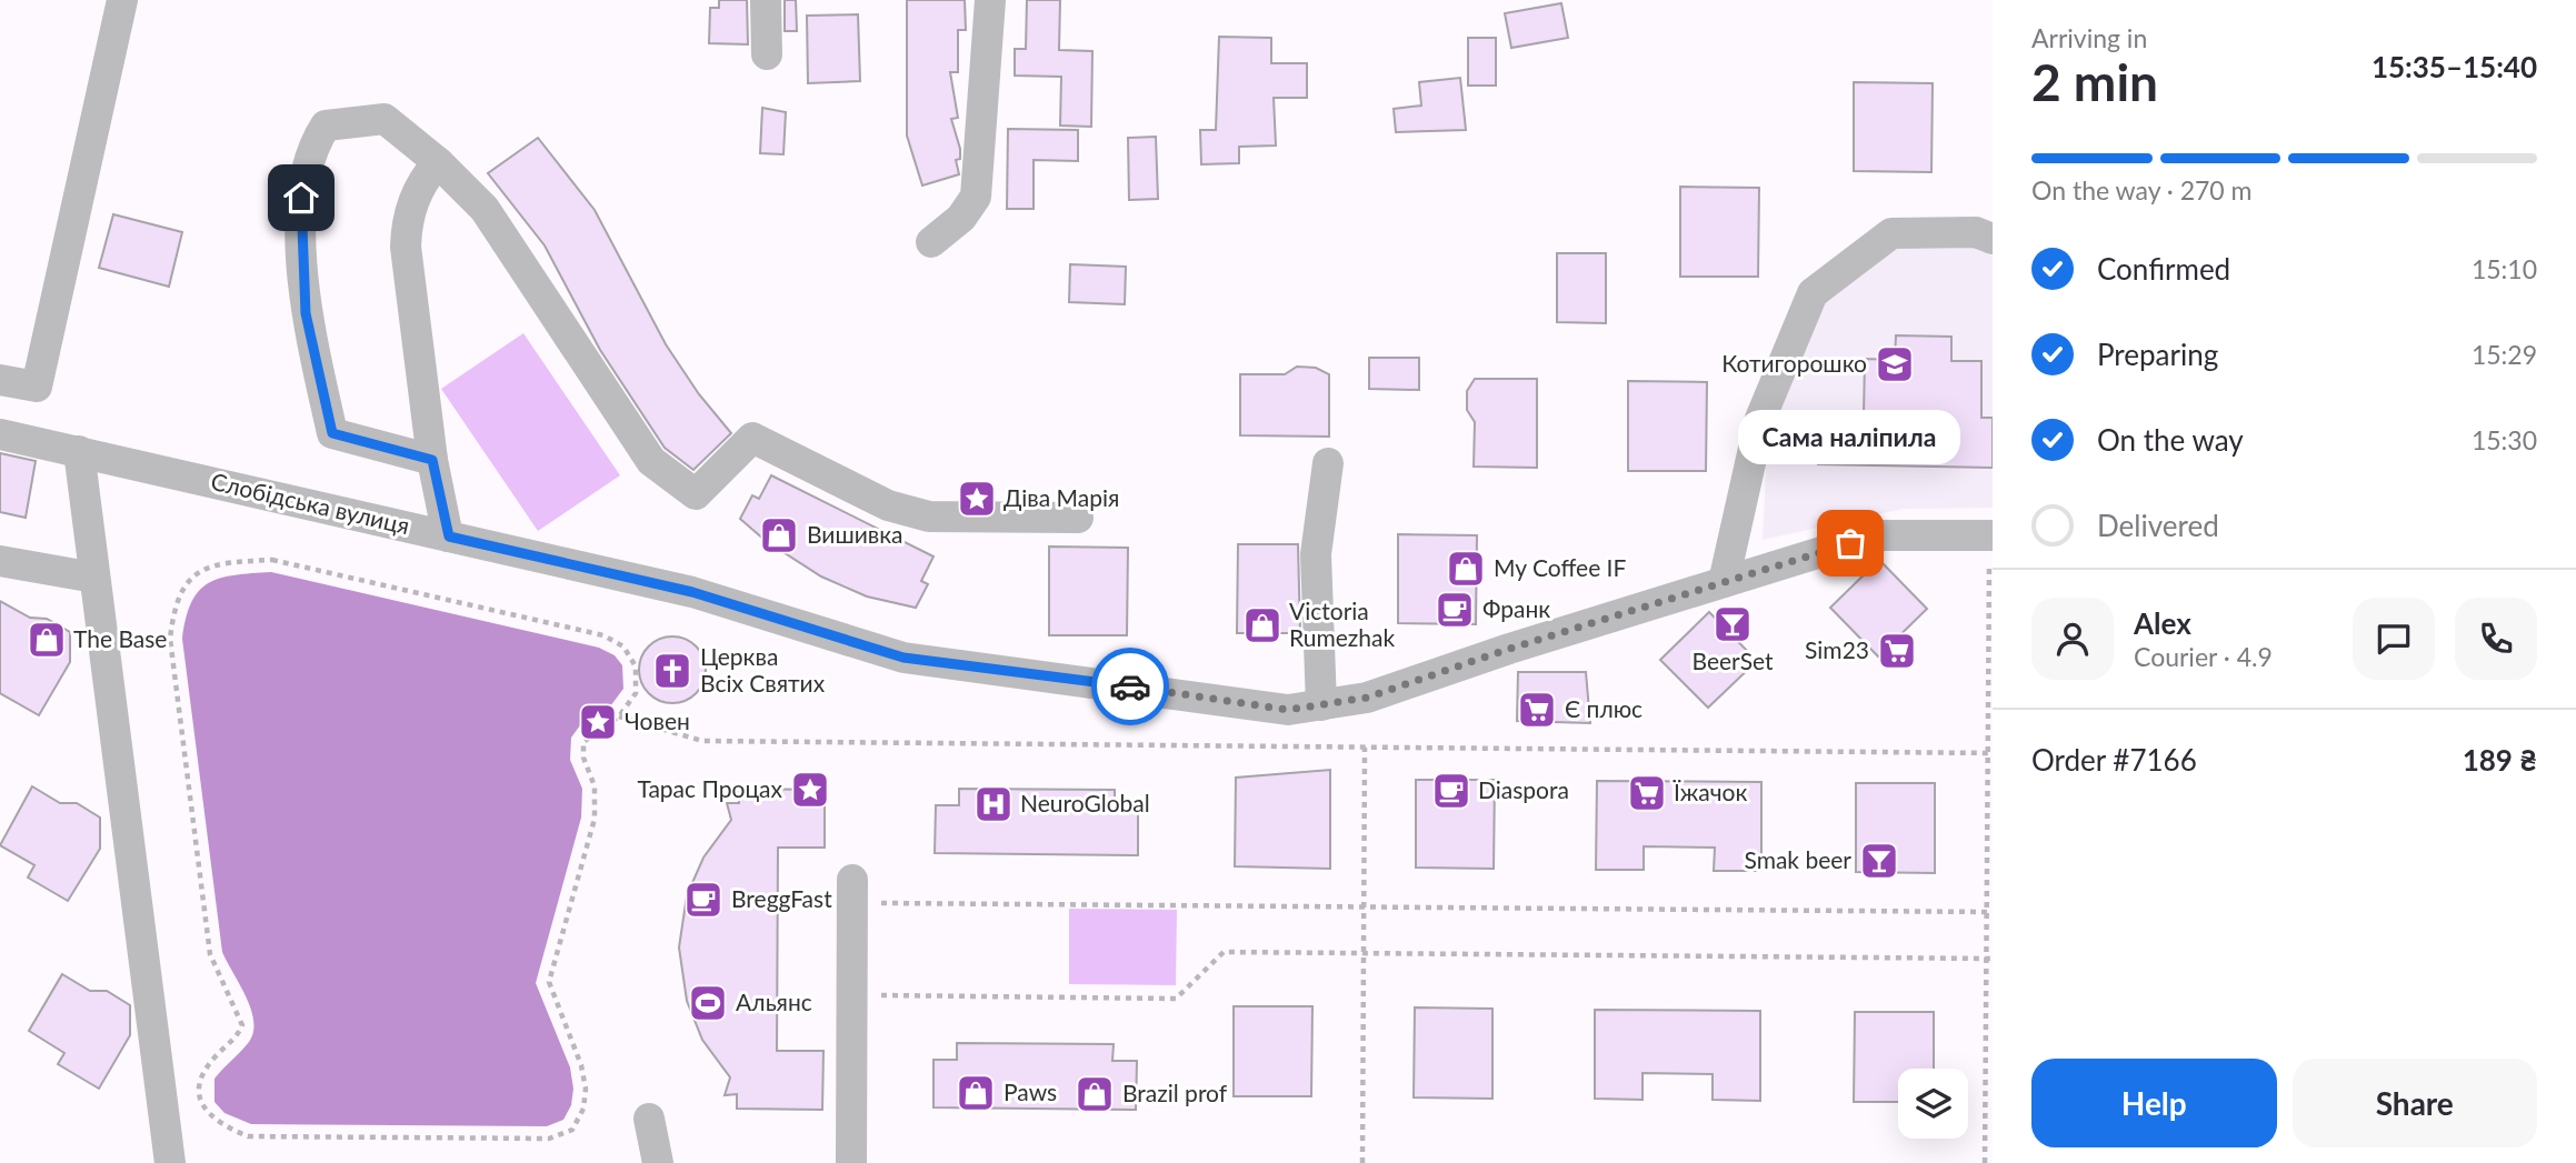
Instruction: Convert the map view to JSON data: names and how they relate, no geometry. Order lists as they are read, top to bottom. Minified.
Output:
{"streets":{"street":["Слобідська вулиця"]},"places":{"school or university":["Котигорошко"],"place":["Діва Марія","Човен","Тарас Процах"],"shop":["Вишивка","My Coffee IF","Victoria Rumezhak","The Base","Paws","Brazil prof"],"other":["Сама наліпила"],"cafe":["Франк","Diaspora","BreggFast"],"bar":["BeerSet","Smak beer"],"supermarket":["Sim23","Є плюс","Їжачок"],"church":["Церква Всіх Святих"],"hospital":["NeuroGlobal"],"sports":["Альянс"]},"page":{"heading":["2 min","Arriving in","15:35–15:40"],"panel":["Alex","Courier · 4.9","Order #7166","189 ₴"],"bar":"On the way · 270 m","list":[["Confirmed","15:10"],["Preparing","15:29"],["On the way","15:30"],"Delivered"],"bubble":"Сама наліпила","buttons":["Help","Share"]}}
